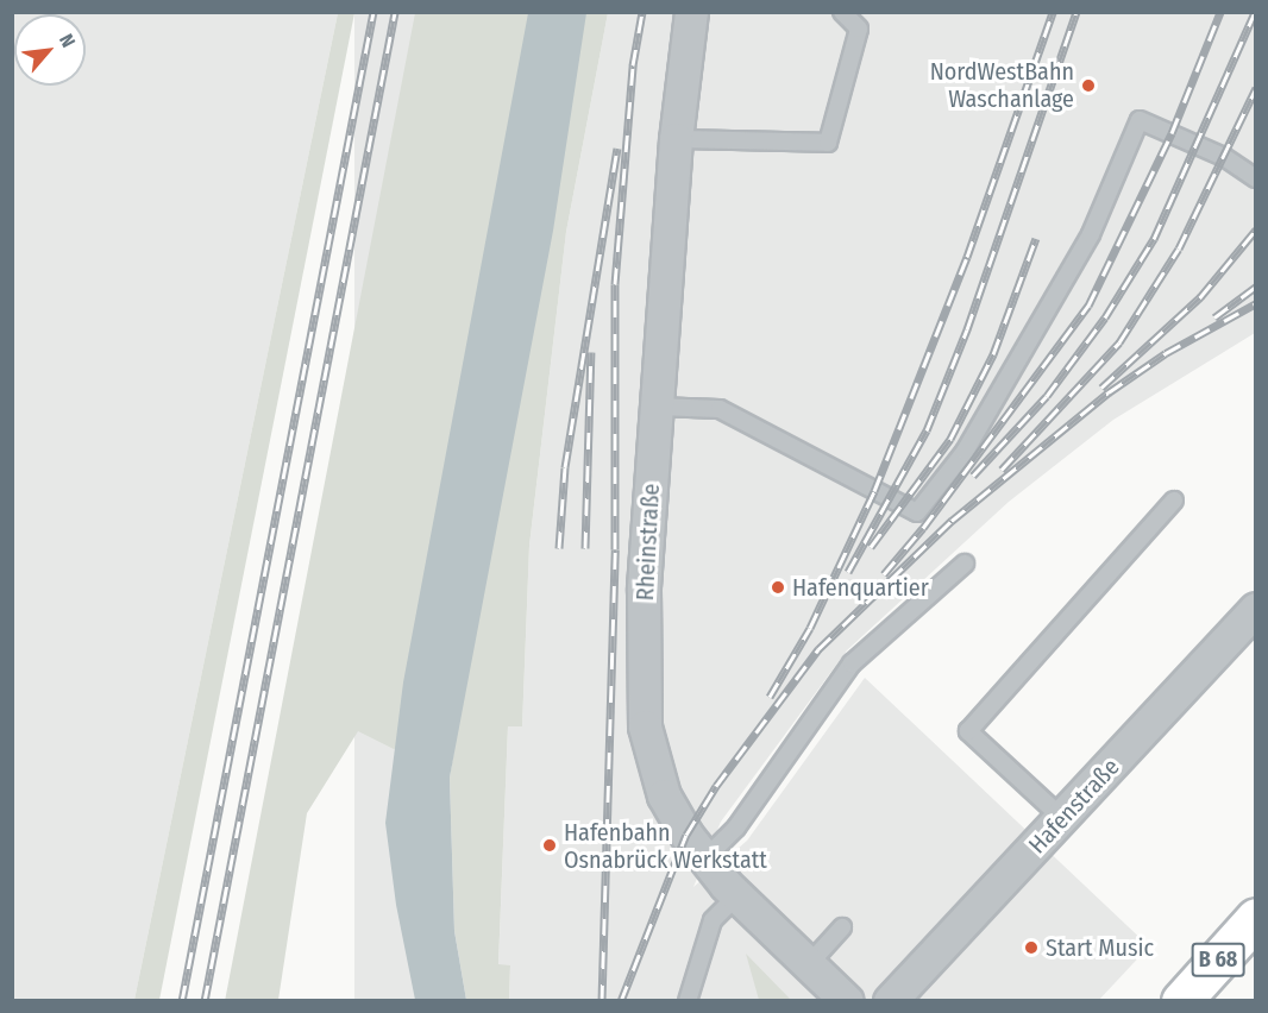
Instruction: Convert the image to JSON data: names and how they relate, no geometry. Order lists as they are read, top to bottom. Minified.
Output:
{"streets":{"main road":["B 68"],"street":["Rheinstraße","Hafenstraße"]},"places":["NordWestBahn Waschanlage","Hafenquartier","Hafenbahn Osnabrück Werkstatt","Start Music"],"north":"top right"}
